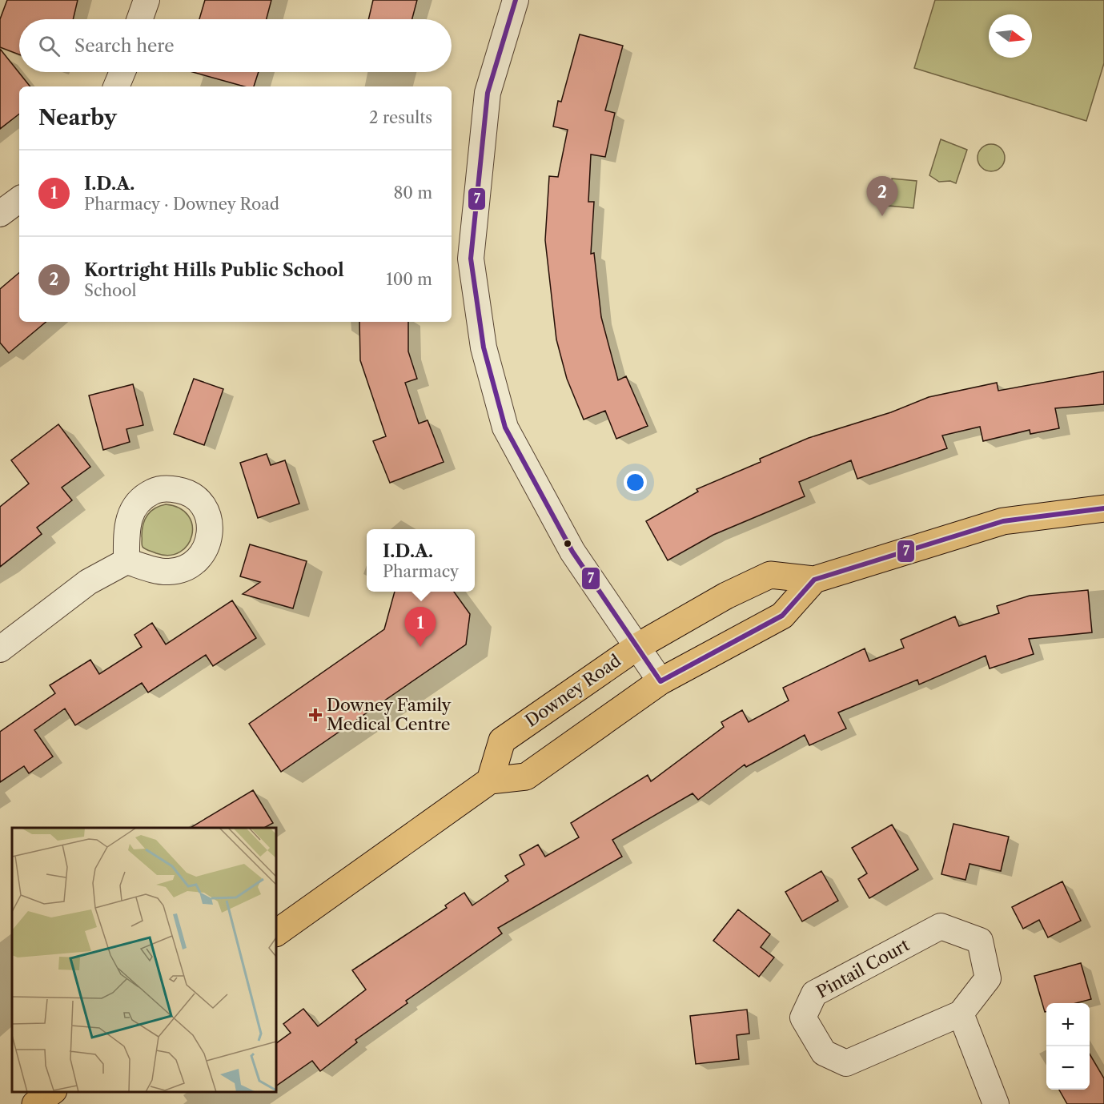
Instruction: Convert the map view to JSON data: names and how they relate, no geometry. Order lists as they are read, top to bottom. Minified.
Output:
{"streets":{"main road":["Downey Road"],"street":["Pintail Court"]},"places":{"health":["Downey Family Medical Centre"]},"lines":["transit line 7"],"north":"right","page":{"search":"Search here","heading":["Nearby","2 results"],"list":[{"mark":"1","name":"I.D.A.","note":"Pharmacy · Downey Road","value":"80 m"},{"mark":"2","name":"Kortright Hills Public School","note":"School","value":"100 m"}],"pins":["2","1"],"popup":["I.D.A.","Pharmacy"],"map_buttons":["+","−"]}}
